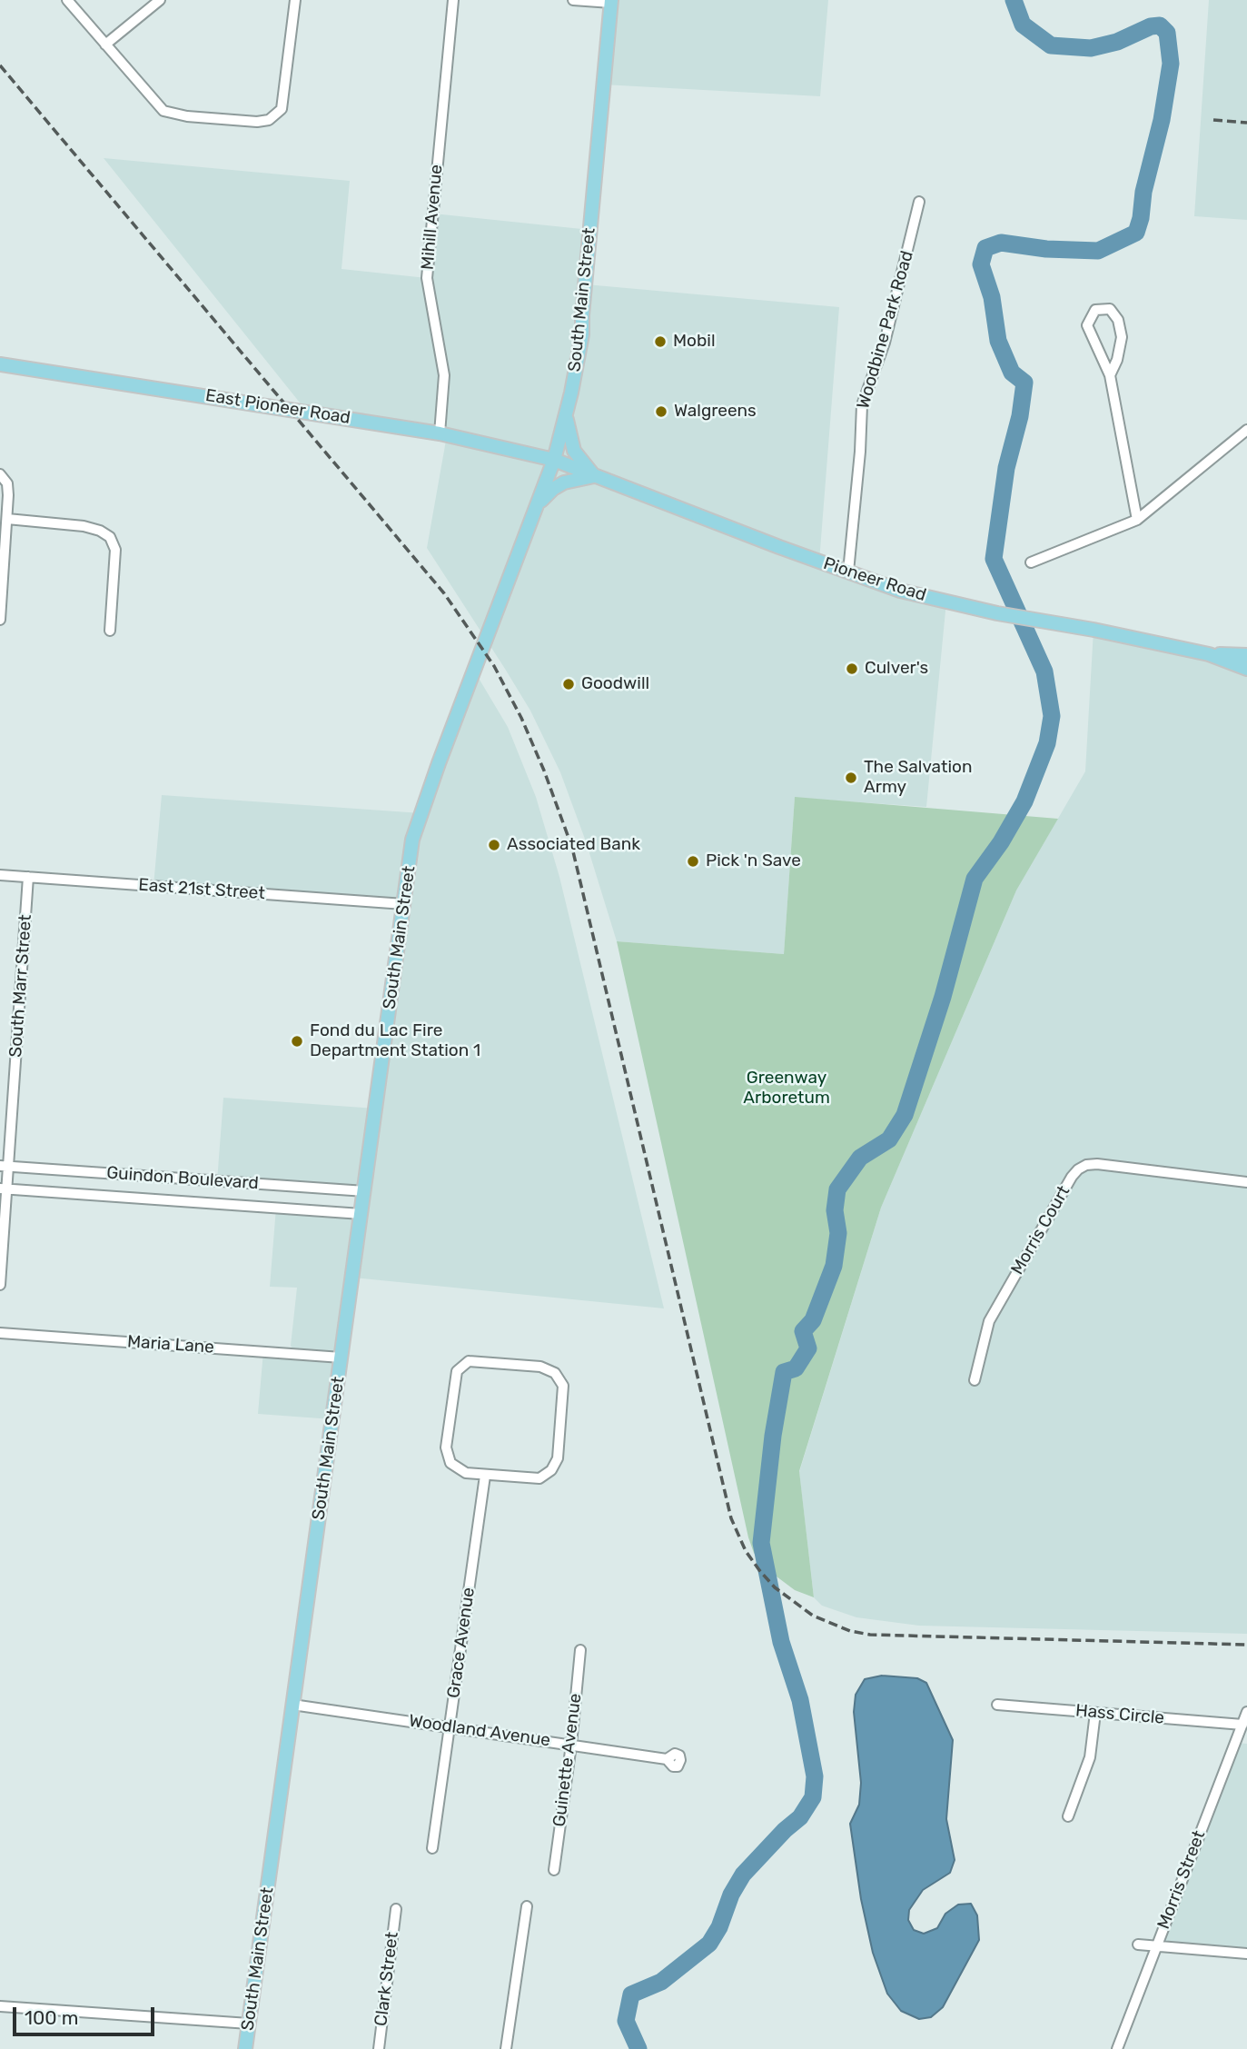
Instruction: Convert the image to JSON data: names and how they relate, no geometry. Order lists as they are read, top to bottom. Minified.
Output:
{"streets":{"main road":["South Main Street","East Pioneer Road","Pioneer Road"],"street":["Mihill Avenue","Woodbine Park Road","East 21st Street","South Marr Street","Guindon Boulevard","Morris Court","Maria Lane","Grace Avenue","Hass Circle","Woodland Avenue","Guinette Avenue","Morris Street","Clark Street"]},"crossings":[["Mihill Avenue","East Pioneer Road"],["South Main Street","East Pioneer Road"],["South Main Street","Pioneer Road"],["South Main Street","East 21st Street"],["South Main Street","Guindon Boulevard"],["South Main Street","Maria Lane"],["South Main Street","Woodland Avenue"],["Woodbine Park Road","Pioneer Road"],["East Pioneer Road","Pioneer Road"],["East 21st Street","South Marr Street"],["South Marr Street","Guindon Boulevard"],["Grace Avenue","Woodland Avenue"],["Hass Circle","Morris Street"],["Woodland Avenue","Guinette Avenue"]],"parks":["Greenway Arboretum"],"places":["Mobil","Walgreens","Culver's","Goodwill","The Salvation Army","Associated Bank","Pick 'n Save","Fond du Lac Fire Department Station 1"],"scale_bar":"100 m"}
